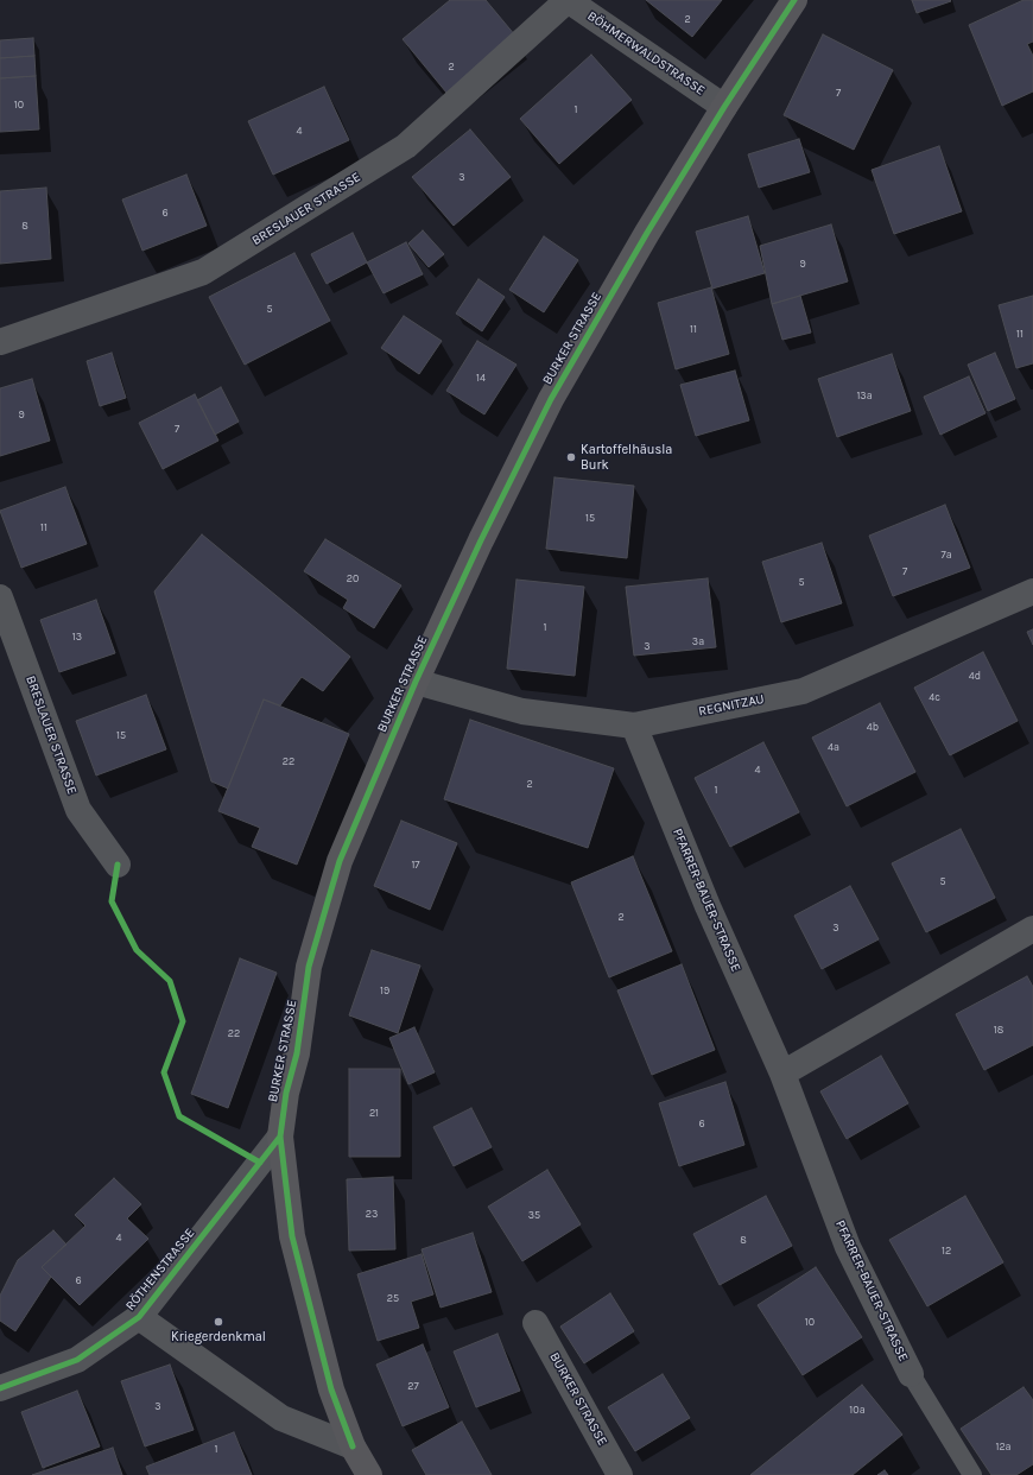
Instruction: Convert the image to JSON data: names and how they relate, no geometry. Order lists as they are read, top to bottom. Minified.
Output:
{"streets":{"main road":["BURKER STRASSE"],"street":["BÖHMERWALDSTRASSE","BRESLAUER STRASSE","REGNITZAU","PFARRER-BAUER-STRASSE","RÖTHENSTRASSE"]},"crossings":[["BÖHMERWALDSTRASSE","BRESLAUER STRASSE"],["BÖHMERWALDSTRASSE","BURKER STRASSE"],["BURKER STRASSE","REGNITZAU"],["BURKER STRASSE","RÖTHENSTRASSE"],["REGNITZAU","PFARRER-BAUER-STRASSE"]],"places":["Kartoffelhäusla Burk","Kriegerdenkmal"],"house_numbers":["2","2","7","10","1","4","3","6","8","9","5","11","11","14","13a","9","7","15","11","7a","7","20","5","1","13","3a","3","4d","4c","4b","15","4a","22","4","2","1","17","5","2","3","19","18","22","21","6","23","35","4","8","12","6","25","10","27","3","10a","12a","1"]}
